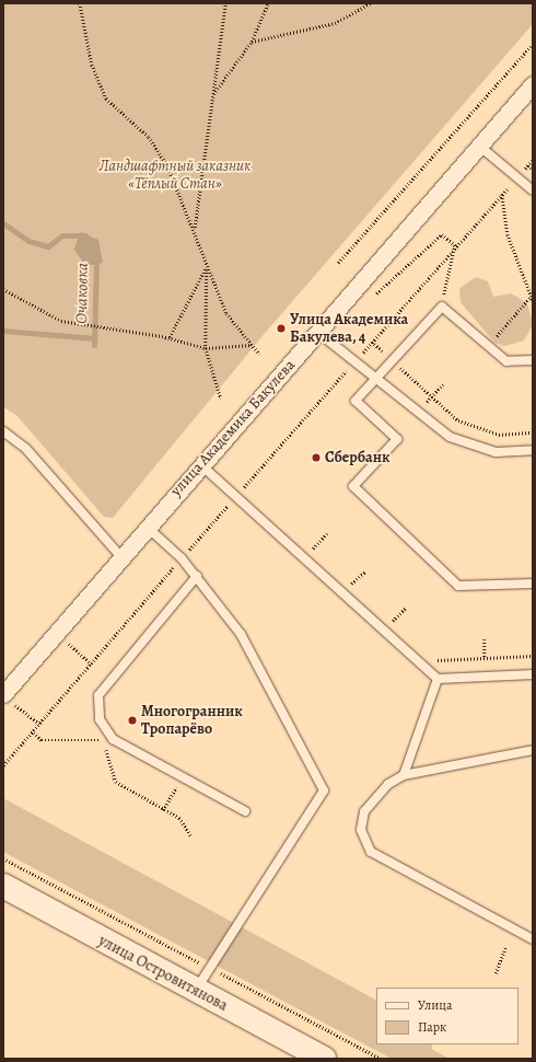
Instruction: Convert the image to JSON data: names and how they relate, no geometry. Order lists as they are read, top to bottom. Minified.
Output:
{"streets":{"main road":["улица Островитянова"],"street":["улица Академика Бакулева"]},"water":["Очаковка"],"parks":["Ландшафтный заказник «Тёплый Стан»"],"places":["Улица Академика Бакулева, 4","Сбербанк","Многогранник Тропарёво"],"legend":["Улица","Парк"]}
